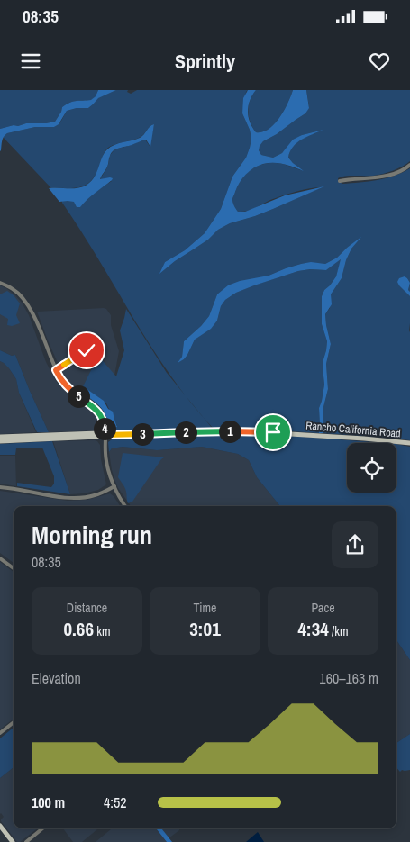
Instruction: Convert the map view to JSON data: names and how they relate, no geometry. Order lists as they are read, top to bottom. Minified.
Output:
{"streets":{"main road":["Rancho California Road"]},"page":{"status":"08:35","header":"Sprintly","pins":["5","4","1","2","3"],"heading":["Morning run","08:35"],"stats":[["Distance","0.66 km"],["Time","3:01"],["Pace","4:34 /km"]],"chart":["Elevation","160–163 m"],"list":[{"name":"100 m","note":"4:52"}]}}
